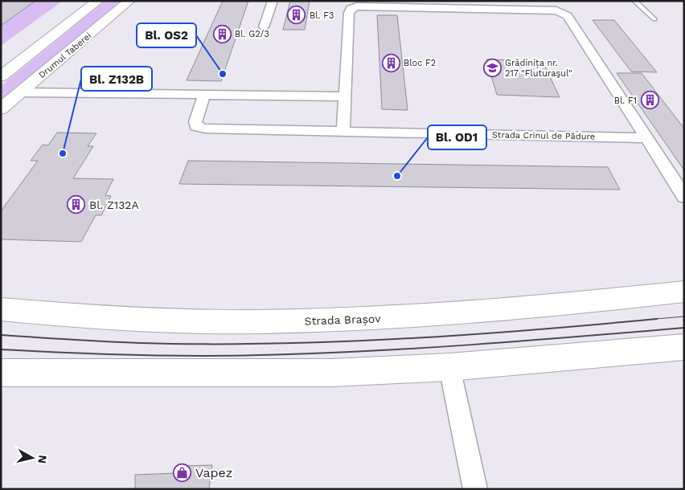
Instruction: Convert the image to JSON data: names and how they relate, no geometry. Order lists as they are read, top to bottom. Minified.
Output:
{"streets":{"main road":["Drumul Taberei","Strada Brașov"],"street":["Strada Crinul de Pădure"]},"places":{"building":["Bl. F3","Bl. G2/3","Bloc F2","Bl. F1","Bl. Z132A"],"school or university":["Grădinița nr. 217 \"Fluturaşul\""],"other":["Bl. OS2","Bl. Z132B","Bl. OD1"],"shop":["Vapez"]},"north":"right"}
